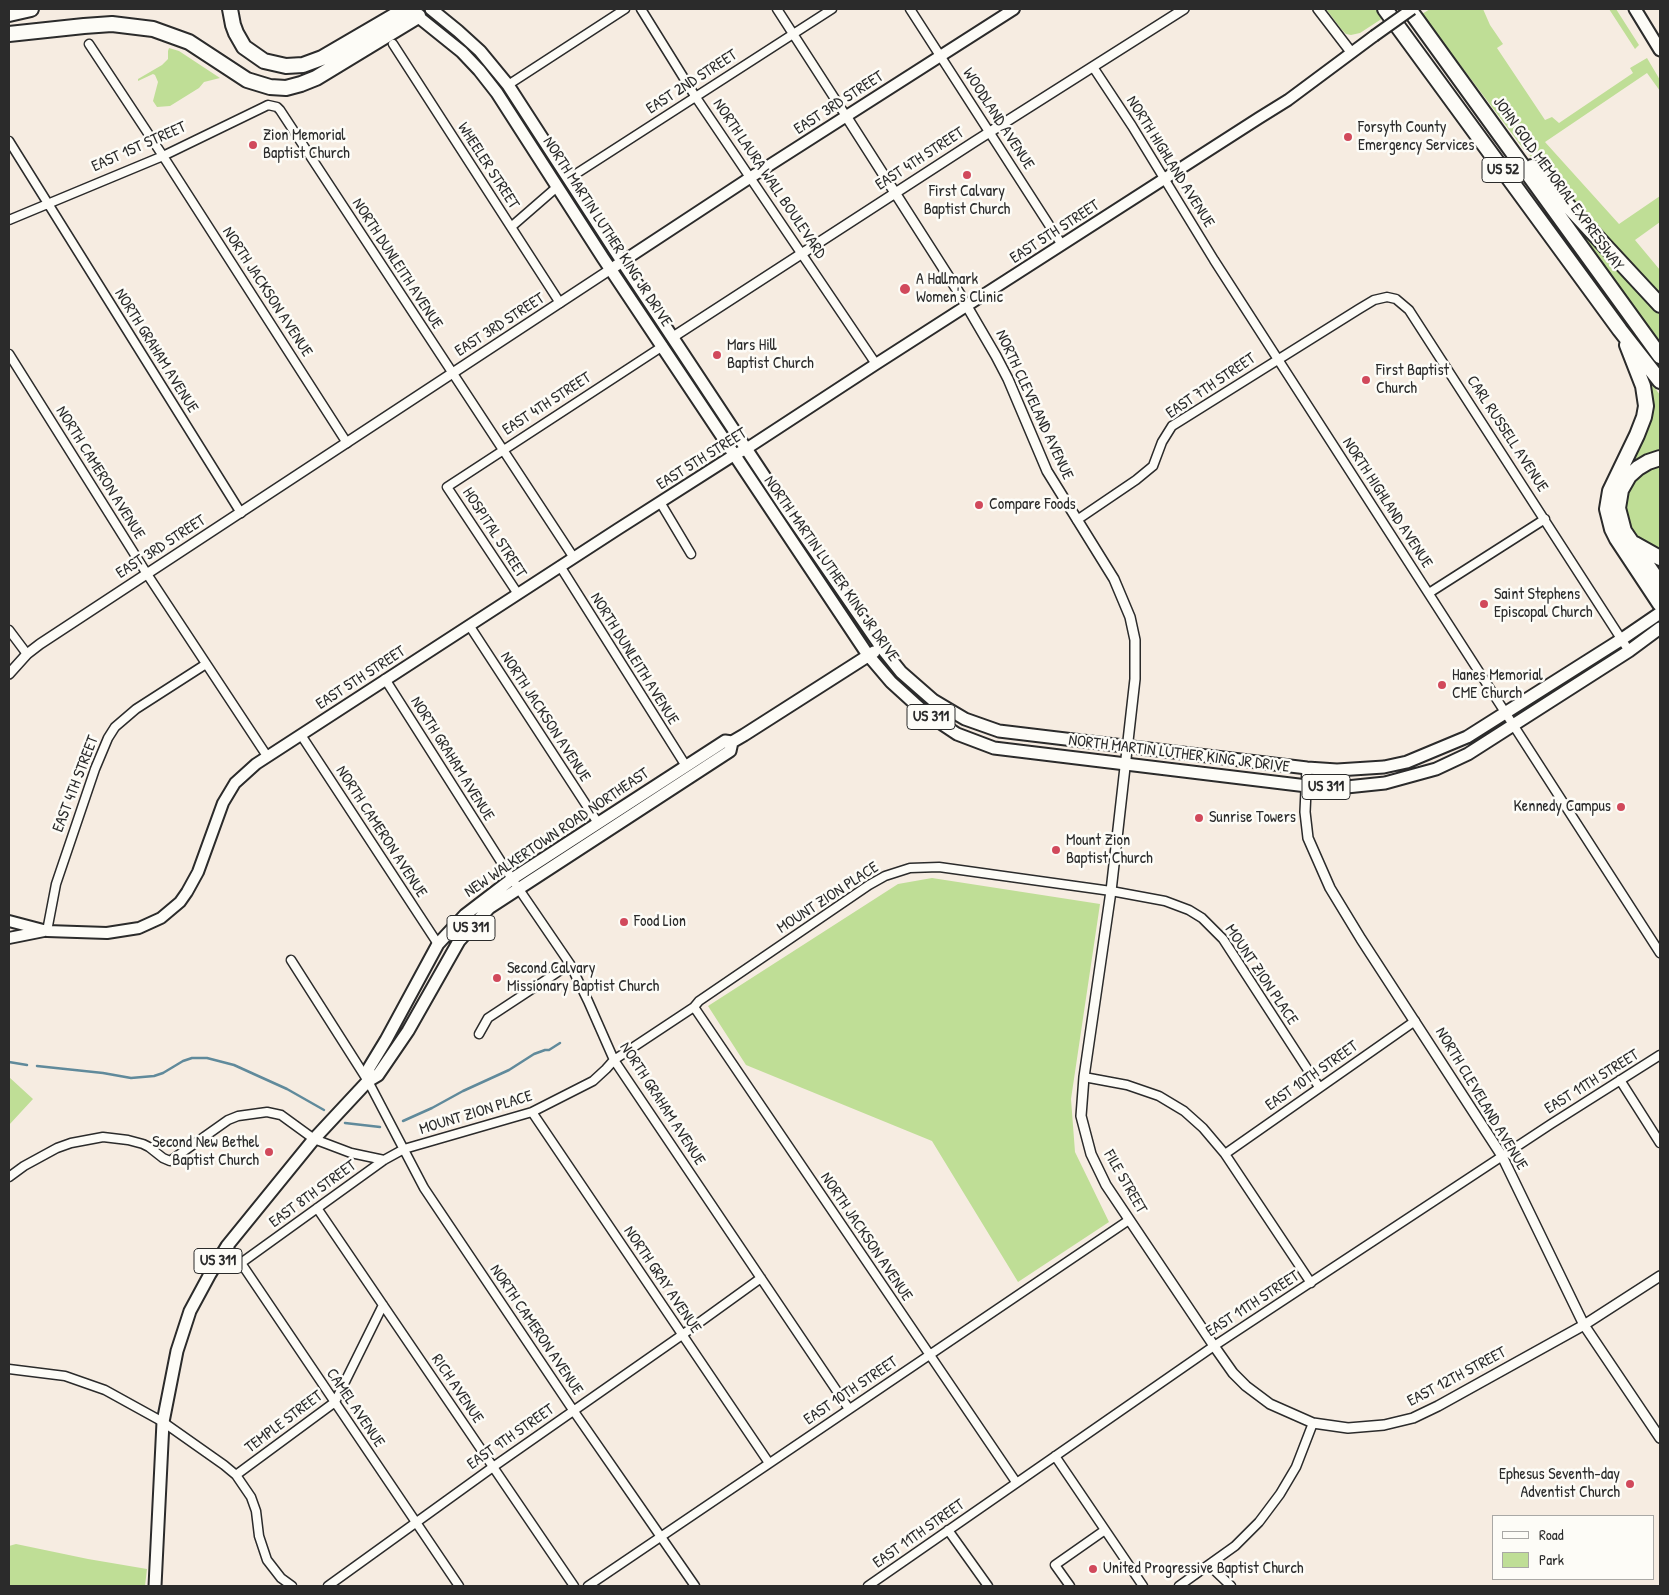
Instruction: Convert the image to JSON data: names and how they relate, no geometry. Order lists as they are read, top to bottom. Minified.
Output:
{"streets":{"highway":["US 52","JOHN GOLD MEMORIAL EXPRESSWAY"],"main road":["EAST 3RD STREET","NORTH MARTIN LUTHER KING JR DRIVE","EAST 5TH STREET","US 311","NEW WALKERTOWN ROAD NORTHEAST"],"street":["EAST 2ND STREET","WOODLAND AVENUE","EAST 1ST STREET","EAST 4TH STREET","NORTH HIGHLAND AVENUE","WHEELER STREET","NORTH LAURA WALL BOULEVARD","NORTH DUNLEITH AVENUE","NORTH JACKSON AVENUE","NORTH GRAHAM AVENUE","EAST 7TH STREET","NORTH CLEVELAND AVENUE","CARL RUSSELL AVENUE","NORTH CAMERON AVENUE","HOSPITAL STREET","MOUNT ZION PLACE","EAST 10TH STREET","EAST 11TH STREET","FILE STREET","EAST 8TH STREET","NORTH GRAY AVENUE","EAST 12TH STREET","RICH AVENUE","CAMEL AVENUE","TEMPLE STREET","EAST 9TH STREET"]},"crossings":[["EAST 2ND STREET","NORTH LAURA WALL BOULEVARD"],["EAST 2ND STREET","NORTH MARTIN LUTHER KING JR DRIVE"],["EAST 2ND STREET","NORTH CLEVELAND AVENUE"],["EAST 3RD STREET","WOODLAND AVENUE"],["EAST 3RD STREET","WHEELER STREET"],["EAST 3RD STREET","NORTH LAURA WALL BOULEVARD"],["EAST 3RD STREET","NORTH MARTIN LUTHER KING JR DRIVE"],["EAST 3RD STREET","NORTH DUNLEITH AVENUE"],["EAST 3RD STREET","NORTH JACKSON AVENUE"],["EAST 3RD STREET","NORTH GRAHAM AVENUE"],["EAST 3RD STREET","NORTH CLEVELAND AVENUE"],["EAST 3RD STREET","NORTH CAMERON AVENUE"],["WOODLAND AVENUE","EAST 4TH STREET"],["WOODLAND AVENUE","EAST 5TH STREET"],["EAST 1ST STREET","NORTH DUNLEITH AVENUE"],["EAST 1ST STREET","NORTH JACKSON AVENUE"],["EAST 1ST STREET","NORTH GRAHAM AVENUE"],["EAST 4TH STREET","NORTH HIGHLAND AVENUE"],["EAST 4TH STREET","NORTH LAURA WALL BOULEVARD"],["EAST 4TH STREET","NORTH MARTIN LUTHER KING JR DRIVE"],["EAST 4TH STREET","EAST 5TH STREET"],["EAST 4TH STREET","NORTH DUNLEITH AVENUE"],["EAST 4TH STREET","NORTH CLEVELAND AVENUE"],["EAST 4TH STREET","NORTH CAMERON AVENUE"],["EAST 4TH STREET","HOSPITAL STREET"],["NORTH HIGHLAND AVENUE","NORTH MARTIN LUTHER KING JR DRIVE"],["NORTH HIGHLAND AVENUE","EAST 5TH STREET"],["NORTH HIGHLAND AVENUE","EAST 7TH STREET"],["NORTH HIGHLAND AVENUE","CARL RUSSELL AVENUE"],["NORTH LAURA WALL BOULEVARD","EAST 5TH STREET"],["JOHN GOLD MEMORIAL EXPRESSWAY","EAST 5TH STREET"],["NORTH MARTIN LUTHER KING JR DRIVE","EAST 5TH STREET"],["NORTH MARTIN LUTHER KING JR DRIVE","NORTH CLEVELAND AVENUE"],["NORTH MARTIN LUTHER KING JR DRIVE","CARL RUSSELL AVENUE"],["NORTH MARTIN LUTHER KING JR DRIVE","NEW WALKERTOWN ROAD NORTHEAST"],["NORTH MARTIN LUTHER KING JR DRIVE","FILE STREET"],["EAST 5TH STREET","NORTH DUNLEITH AVENUE"],["EAST 5TH STREET","NORTH JACKSON AVENUE"],["EAST 5TH STREET","NORTH GRAHAM AVENUE"],["EAST 5TH STREET","NORTH CLEVELAND AVENUE"],["EAST 5TH STREET","NORTH CAMERON AVENUE"],["EAST 5TH STREET","HOSPITAL STREET"],["NORTH DUNLEITH AVENUE","NEW WALKERTOWN ROAD NORTHEAST"],["NORTH JACKSON AVENUE","NEW WALKERTOWN ROAD NORTHEAST"],["NORTH JACKSON AVENUE","MOUNT ZION PLACE"],["NORTH JACKSON AVENUE","EAST 10TH STREET"],["NORTH JACKSON AVENUE","EAST 11TH STREET"],["NORTH GRAHAM AVENUE","NEW WALKERTOWN ROAD NORTHEAST"],["NORTH GRAHAM AVENUE","MOUNT ZION PLACE"],["NORTH GRAHAM AVENUE","EAST 10TH STREET"],["NORTH GRAHAM AVENUE","EAST 9TH STREET"],["EAST 7TH STREET","NORTH CLEVELAND AVENUE"],["EAST 7TH STREET","CARL RUSSELL AVENUE"],["NORTH CLEVELAND AVENUE","EAST 10TH STREET"],["NORTH CLEVELAND AVENUE","EAST 11TH STREET"],["NORTH CLEVELAND AVENUE","FILE STREET"],["NORTH CLEVELAND AVENUE","EAST 12TH STREET"],["NORTH CAMERON AVENUE","NEW WALKERTOWN ROAD NORTHEAST"],["NORTH CAMERON AVENUE","MOUNT ZION PLACE"],["NORTH CAMERON AVENUE","EAST 10TH STREET"],["NORTH CAMERON AVENUE","EAST 8TH STREET"],["NORTH CAMERON AVENUE","EAST 9TH STREET"],["NEW WALKERTOWN ROAD NORTHEAST","CAMEL AVENUE"],["MOUNT ZION PLACE","EAST 10TH STREET"],["MOUNT ZION PLACE","FILE STREET"],["MOUNT ZION PLACE","EAST 8TH STREET"],["MOUNT ZION PLACE","NORTH GRAY AVENUE"],["EAST 10TH STREET","FILE STREET"],["EAST 10TH STREET","NORTH GRAY AVENUE"],["EAST 11TH STREET","FILE STREET"],["FILE STREET","EAST 12TH STREET"],["EAST 8TH STREET","RICH AVENUE"],["EAST 8TH STREET","CAMEL AVENUE"],["NORTH GRAY AVENUE","EAST 9TH STREET"],["RICH AVENUE","TEMPLE STREET"],["RICH AVENUE","EAST 9TH STREET"],["CAMEL AVENUE","TEMPLE STREET"],["CAMEL AVENUE","EAST 9TH STREET"]],"places":["Forsyth County Emergency Services","Zion Memorial Baptist Church","First Calvary Baptist Church","A Hallmark Women's Clinic","Mars Hill Baptist Church","First Baptist Church","Compare Foods","Saint Stephens Episcopal Church","Hanes Memorial CME Church","Kennedy Campus","Sunrise Towers","Mount Zion Baptist Church","Food Lion","Second Calvary Missionary Baptist Church","Second New Bethel Baptist Church","Ephesus Seventh-day Adventist Church","United Progressive Baptist Church"],"legend":["Road","Park"]}
